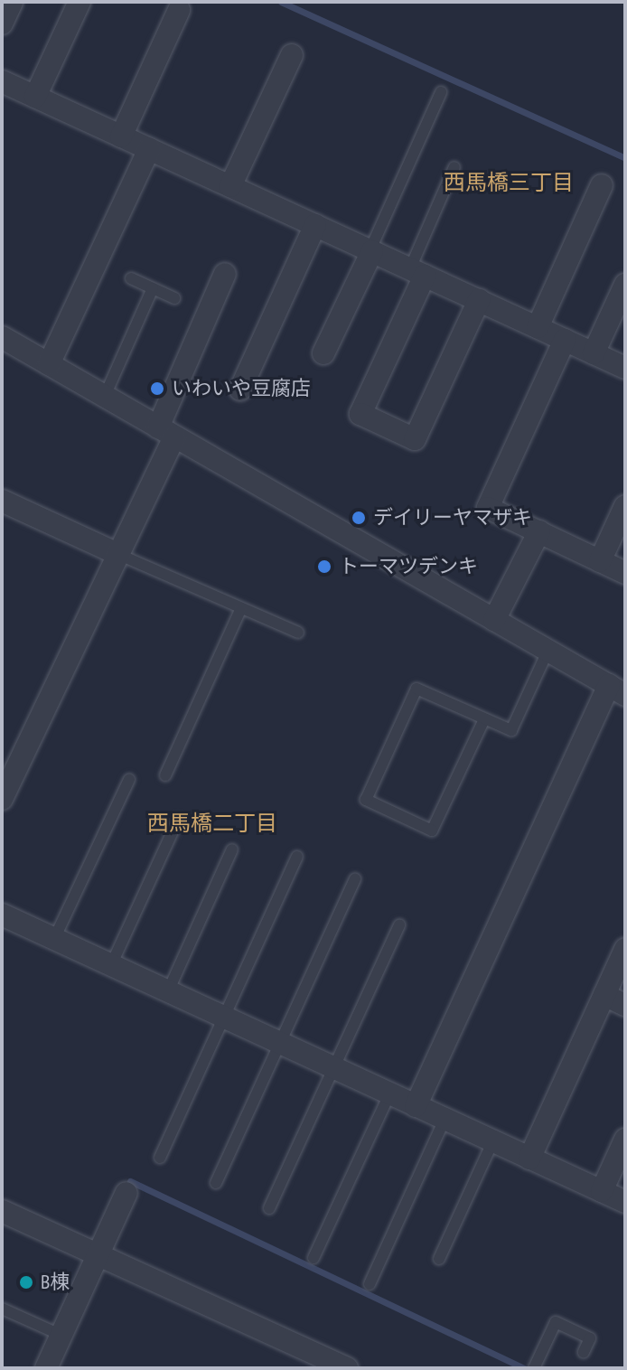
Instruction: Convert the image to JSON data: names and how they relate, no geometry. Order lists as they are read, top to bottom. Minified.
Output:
{"districts":["西馬橋三丁目","西馬橋二丁目"],"places":["いわいや豆腐店","デイリーヤマザキ","トーマツデンキ","B棟"]}
